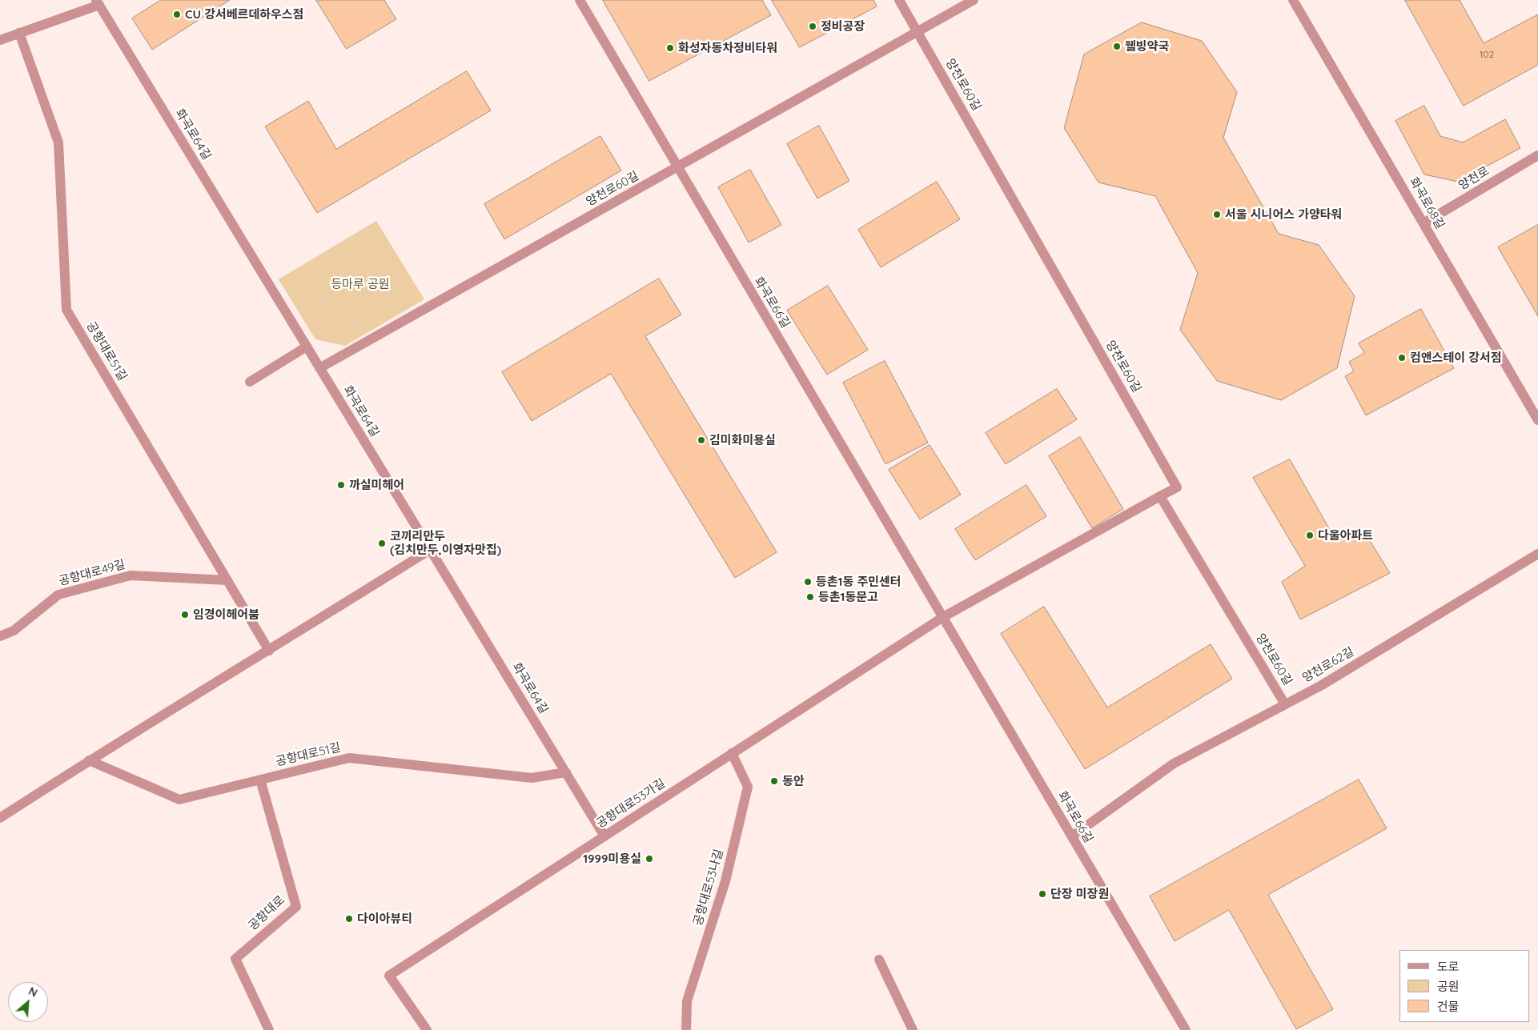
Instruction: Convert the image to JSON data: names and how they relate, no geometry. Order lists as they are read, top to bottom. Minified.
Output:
{"streets":{"street":["양천로60길","화곡로64길","양천로","화곡로68길","화곡로66길","공항대로51길","공항대로49길","양천로62길","공항대로53가길","공항대로53나길","공항대로"]},"crossings":[["양천로60길","화곡로64길"],["양천로60길","화곡로66길"],["양천로60길","양천로62길"],["화곡로64길","공항대로51길"],["화곡로64길","공항대로53가길"],["양천로","화곡로68길"],["화곡로66길","양천로62길"],["화곡로66길","공항대로53가길"],["공항대로51길","공항대로49길"],["공항대로51길","공항대로"],["공항대로53가길","공항대로53나길"]],"parks":["등마루 공원"],"places":["CU 강서베르데하우스점","정비공장","웰빙약국","화성자동차정비타워","서울 시니어스 가양타워","컴앤스테이 강서점","김미화미용실","까실미헤어","다울아파트","코끼리만두 (김치만두,이영자맛집)","등촌1동 주민센터","등촌1동문고","임경이헤어붐","동안","1999미용실","단장 미장원","다이아뷰티"],"house_numbers":["102"],"legend":["도로","공원","건물"],"north":"top right"}
